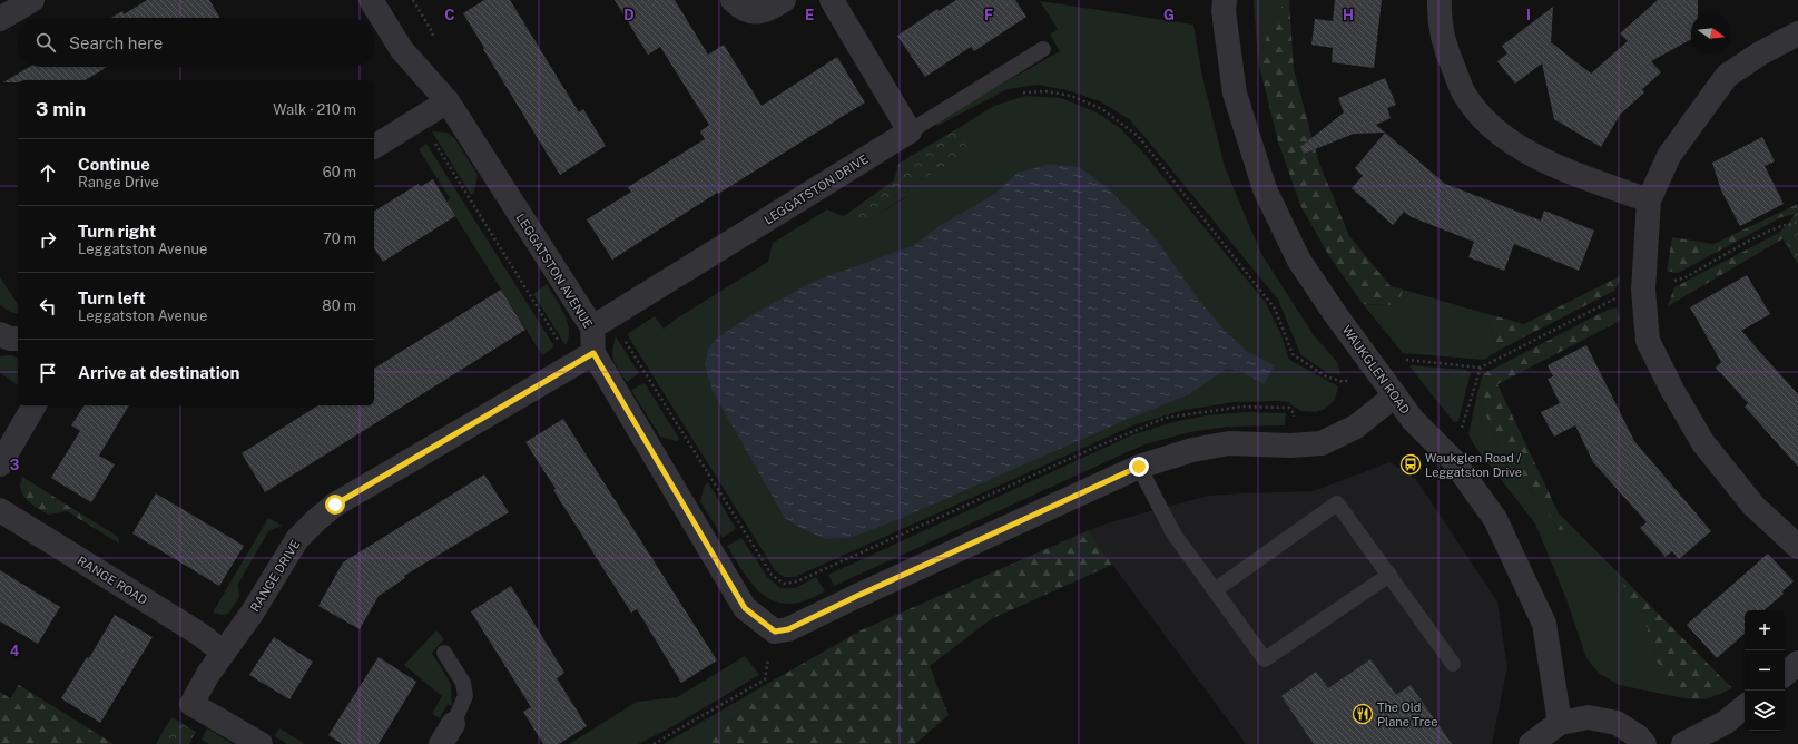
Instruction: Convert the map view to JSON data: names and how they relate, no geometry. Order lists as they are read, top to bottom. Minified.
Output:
{"streets":{"street":["LEGGATSTON DRIVE","LEGGATSTON AVENUE","WAUKGLEN ROAD","RANGE DRIVE","RANGE ROAD"]},"crossings":[["LEGGATSTON DRIVE","LEGGATSTON AVENUE"],["LEGGATSTON AVENUE","RANGE DRIVE"],["RANGE DRIVE","RANGE ROAD"]],"places":{"bus stop":["Waukglen Road / Leggatston Drive"],"restaurant":["The Old Plane Tree"]},"north":"right","page":{"search":"Search here","heading":["3 min","Walk · 210 m"],"list":[["Continue","Range Drive","60 m"],["Turn right","Leggatston Avenue","70 m"],["Turn left","Leggatston Avenue","80 m"],"Arrive at destination"],"map_buttons":["+","−"]},"grid":{"columns":["C","D","E","F","G","H","I"],"rows":["3","4"]}}
